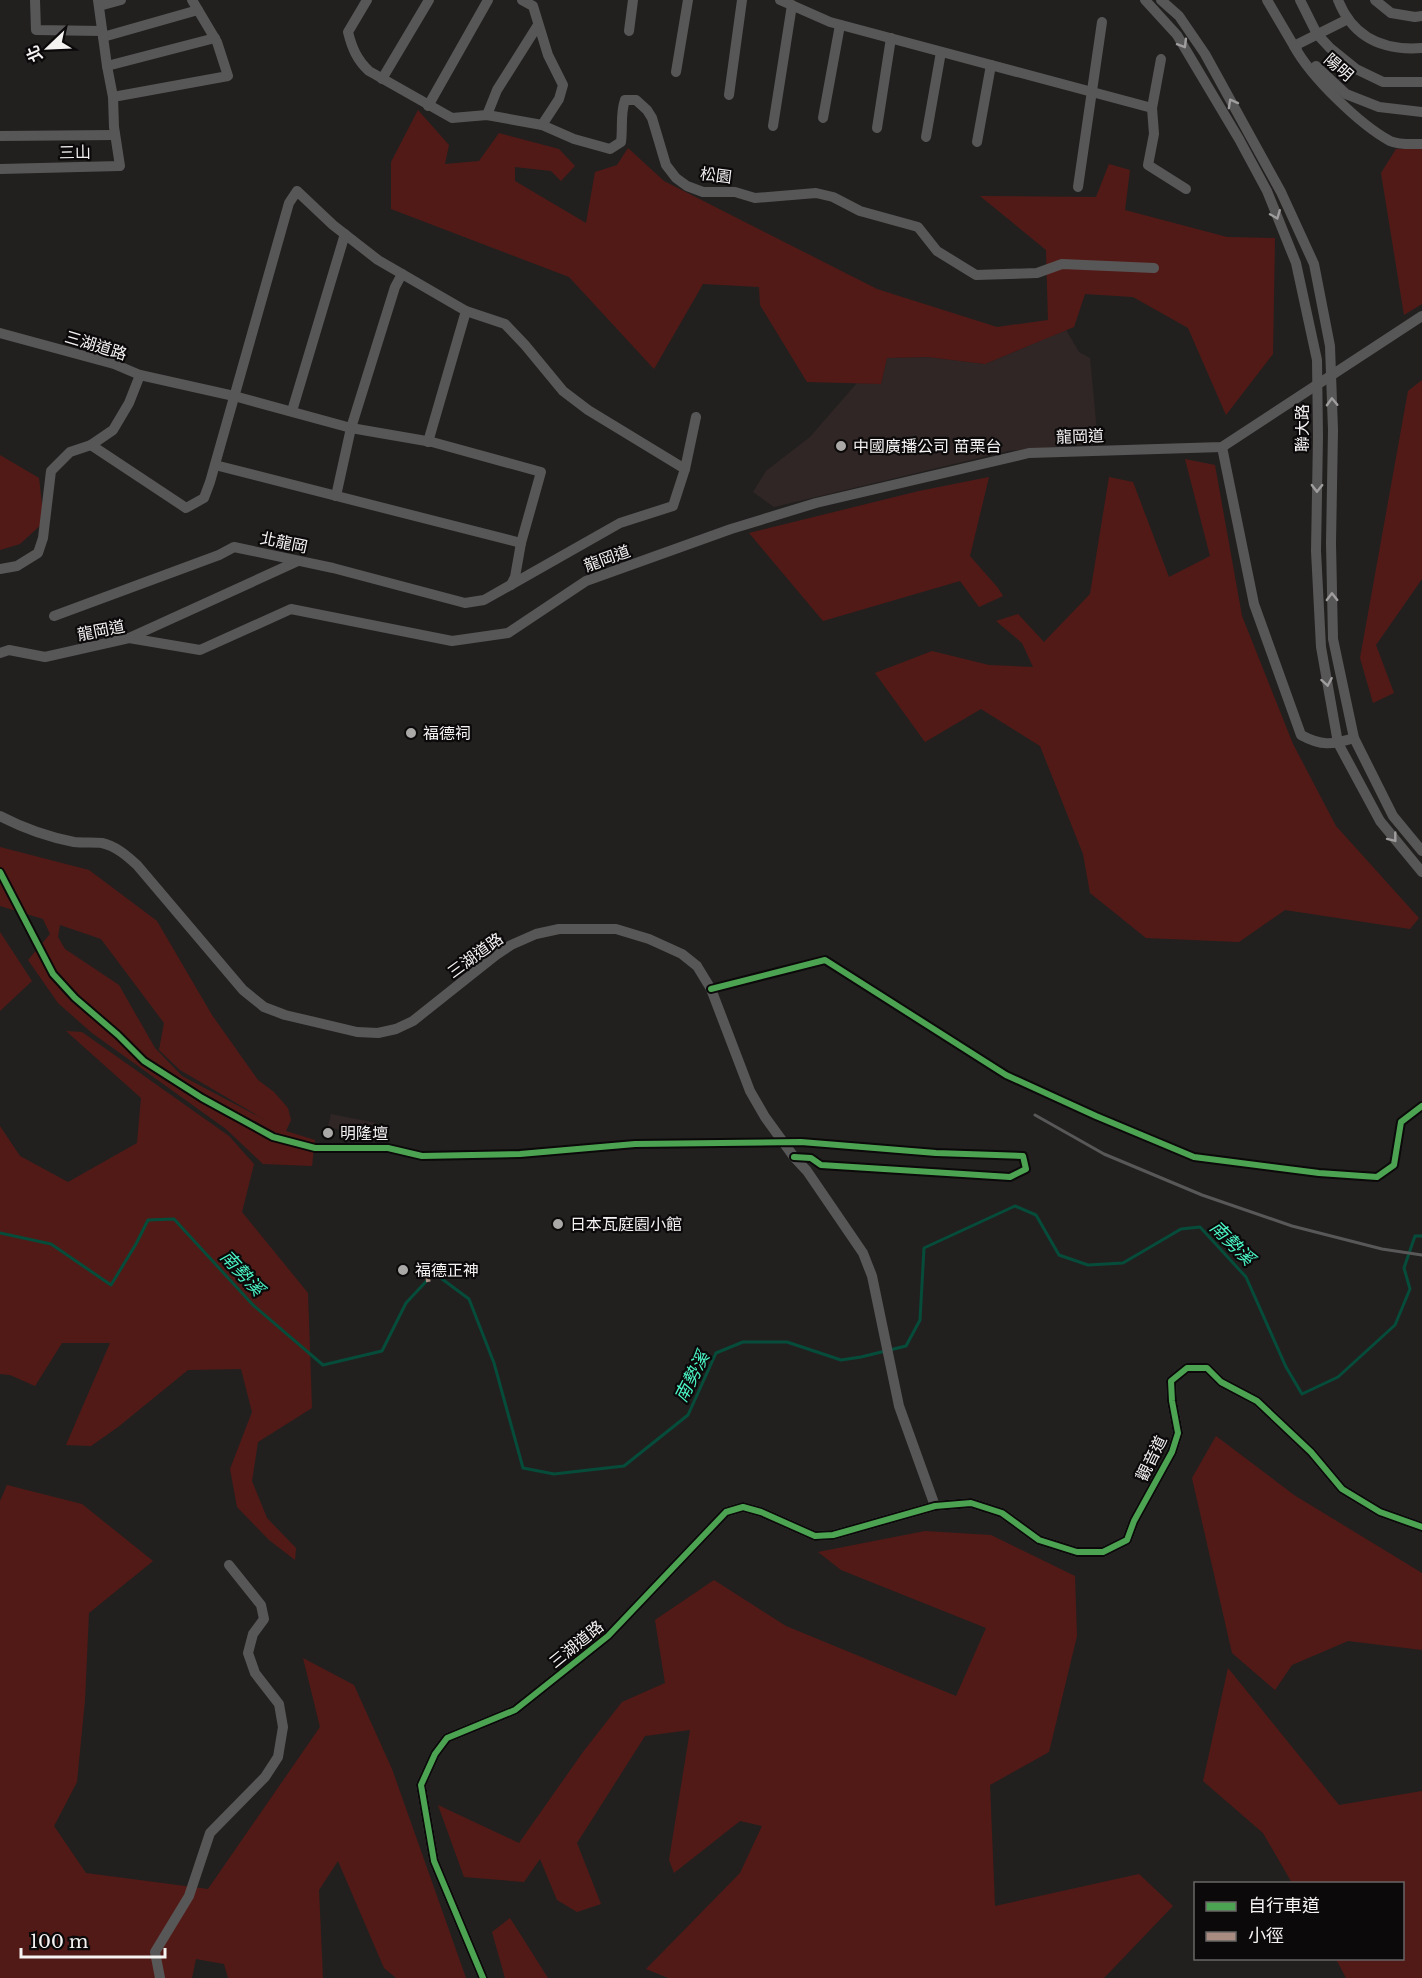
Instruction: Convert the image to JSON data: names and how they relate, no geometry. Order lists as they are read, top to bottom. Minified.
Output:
{"streets":{"street":["陽明","三山","松園","三湖道路","聯大路","龍岡道","北龍岡","觀音道"]},"crossings":[["三湖道路","觀音道"]],"water":["南勢溪"],"places":["中國廣播公司 苗栗台","福德祠","明隆壇","日本瓦庭園小館","福德正神"],"legend":["自行車道","小徑"],"scale_bar":"100 m","north":"bottom left"}
